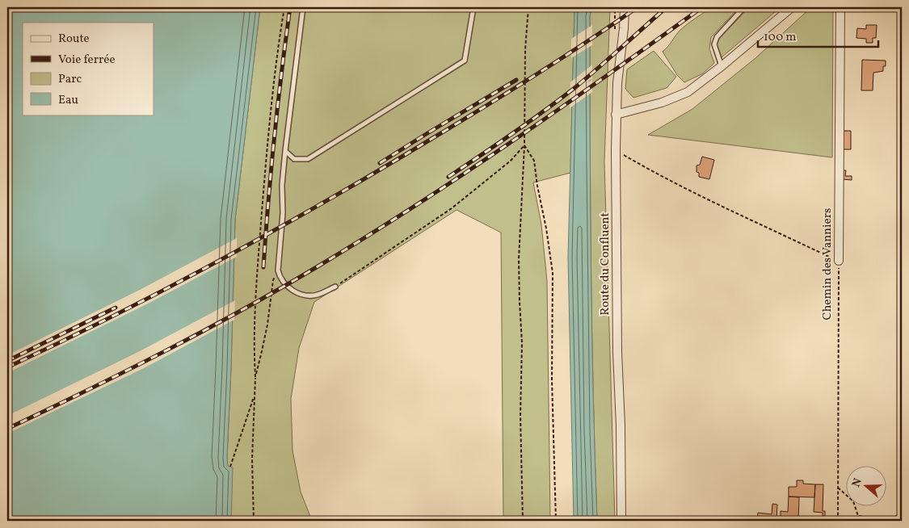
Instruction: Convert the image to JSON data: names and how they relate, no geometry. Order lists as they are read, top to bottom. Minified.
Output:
{"streets":{"street":["Route du Confluent","Chemin des Vanniers"]},"legend":["Route","Voie ferrée","Parc","Eau"],"scale_bar":"100 m","north":"left"}
